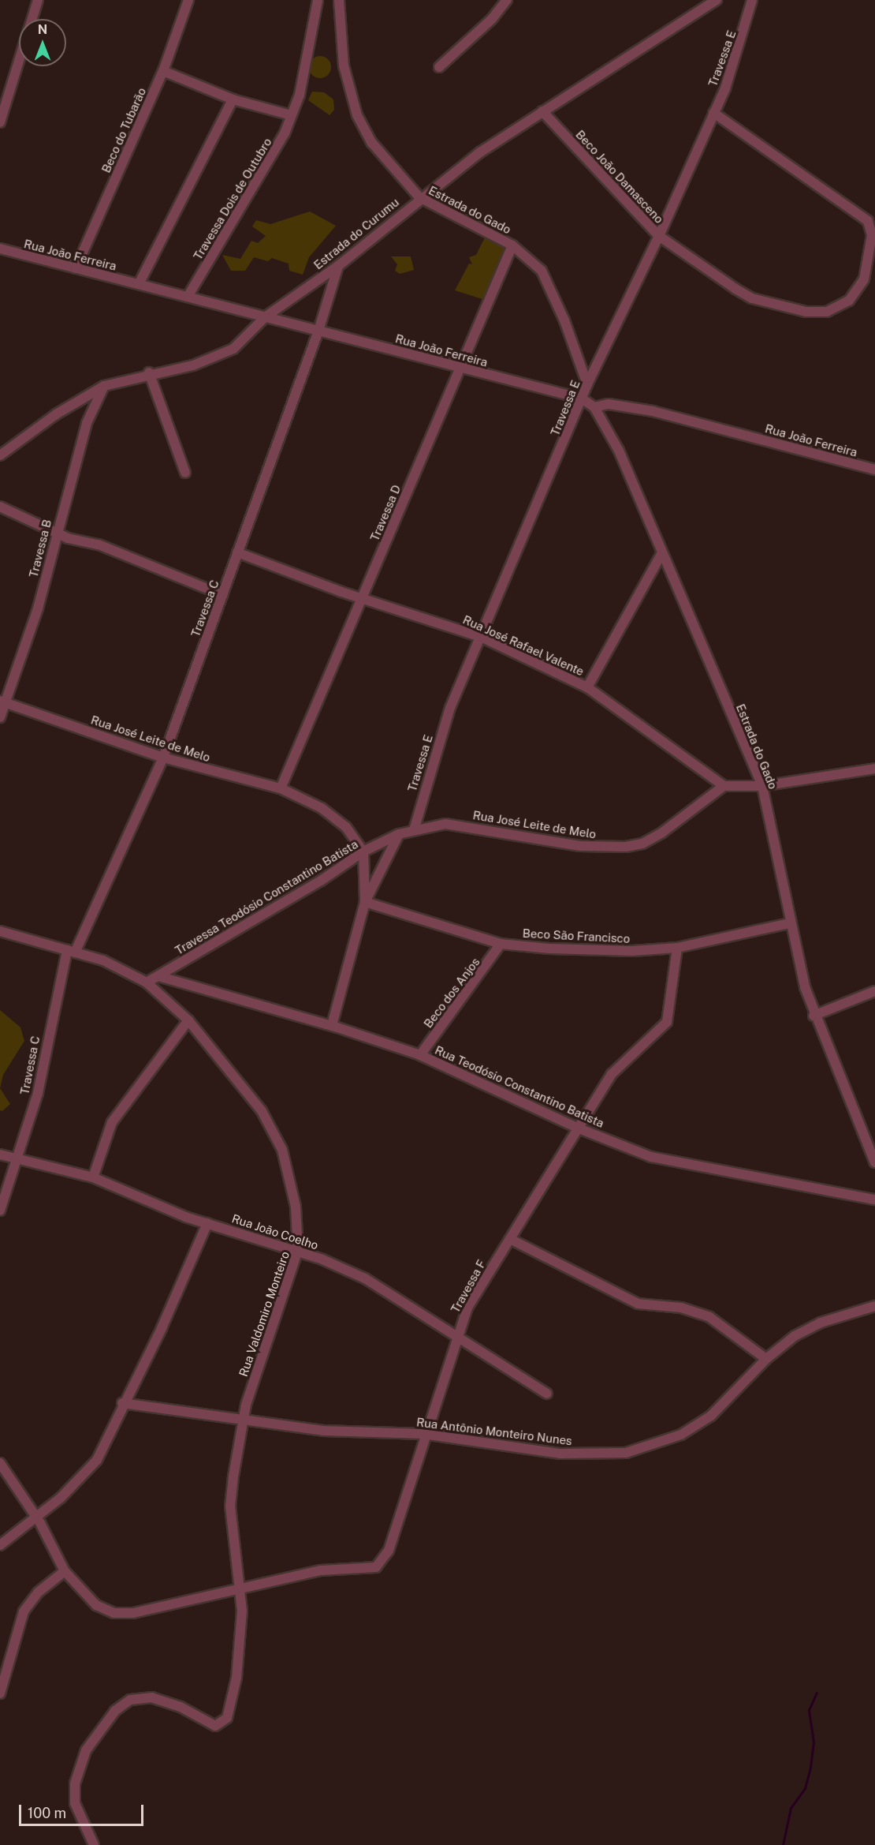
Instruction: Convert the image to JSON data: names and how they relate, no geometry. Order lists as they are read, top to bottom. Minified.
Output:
{"streets":{"street":["Travessa E","Beco do Tubarão","Beco João Damasceno","Travessa Dois de Outubro","Estrada do Gado","Estrada do Curumu","Rua João Ferreira","Travessa D","Travessa B","Travessa C","Rua José Rafael Valente","Rua José Leite de Melo","Travessa Teodósio Constantino Batista","Beco São Francisco","Beco dos Anjos","Rua Teodósio Constantino Batista","Rua João Coelho","Travessa F","Rua Valdomiro Monteiro","Rua Antônio Monteiro Nunes"]},"crossings":[["Travessa E","Beco João Damasceno"],["Travessa E","Estrada do Gado"],["Travessa E","Rua João Ferreira"],["Travessa E","Rua José Rafael Valente"],["Travessa E","Rua José Leite de Melo"],["Beco do Tubarão","Rua João Ferreira"],["Beco João Damasceno","Estrada do Curumu"],["Travessa Dois de Outubro","Rua João Ferreira"],["Estrada do Gado","Estrada do Curumu"],["Estrada do Gado","Rua João Ferreira"],["Estrada do Gado","Travessa D"],["Estrada do Gado","Beco São Francisco"],["Estrada do Curumu","Rua João Ferreira"],["Estrada do Curumu","Travessa B"],["Estrada do Curumu","Travessa C"],["Rua João Ferreira","Travessa D"],["Rua João Ferreira","Travessa C"],["Travessa D","Rua José Rafael Valente"],["Travessa D","Rua José Leite de Melo"],["Travessa B","Rua José Leite de Melo"],["Travessa C","Rua José Rafael Valente"],["Travessa C","Rua José Leite de Melo"],["Travessa C","Rua João Coelho"],["Rua José Rafael Valente","Rua José Leite de Melo"],["Rua José Leite de Melo","Travessa Teodósio Constantino Batista"],["Rua José Leite de Melo","Beco São Francisco"],["Travessa Teodósio Constantino Batista","Rua Teodósio Constantino Batista"],["Travessa Teodósio Constantino Batista","Rua Valdomiro Monteiro"],["Beco São Francisco","Beco dos Anjos"],["Beco São Francisco","Travessa F"],["Beco dos Anjos","Rua Teodósio Constantino Batista"],["Rua Teodósio Constantino Batista","Travessa F"],["Rua João Coelho","Travessa F"],["Rua João Coelho","Rua Valdomiro Monteiro"],["Travessa F","Rua Valdomiro Monteiro"],["Travessa F","Rua Antônio Monteiro Nunes"],["Rua Valdomiro Monteiro","Rua Antônio Monteiro Nunes"]],"scale_bar":"100 m","north":"top"}
